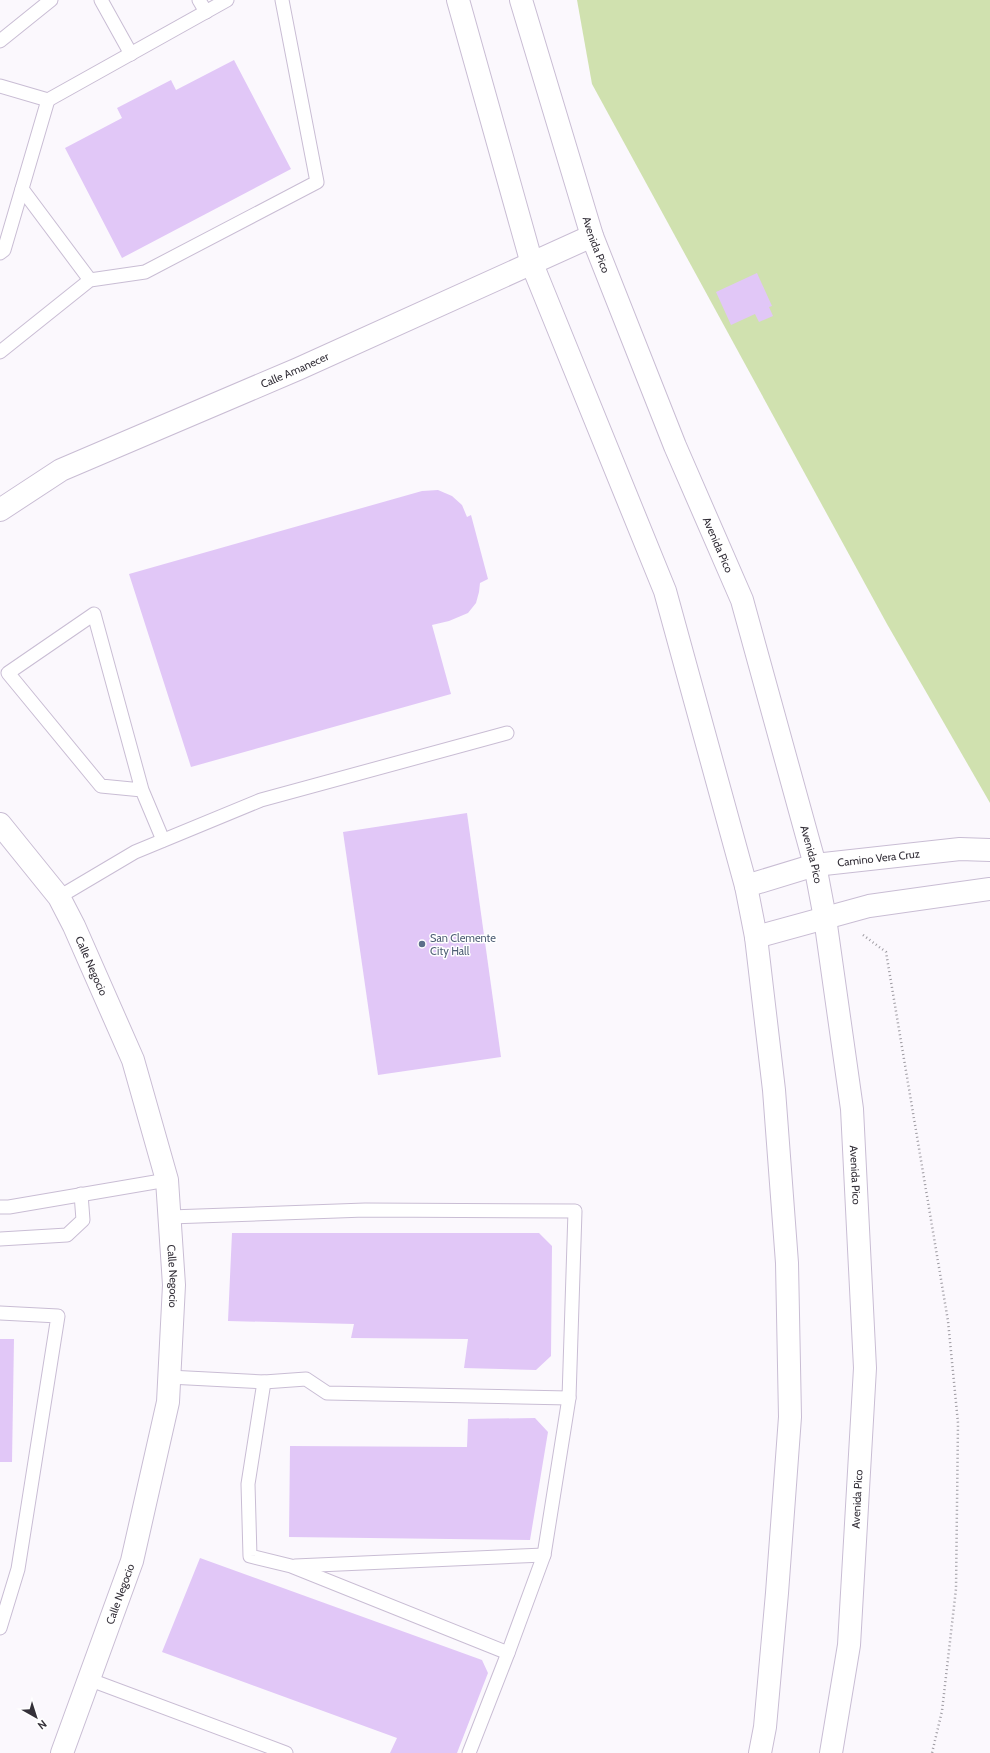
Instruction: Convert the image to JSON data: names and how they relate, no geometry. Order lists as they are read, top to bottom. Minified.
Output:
{"streets":{"main road":["Avenida Pico","Calle Amanecer","Camino Vera Cruz","Calle Negocio"]},"crossings":[["Avenida Pico","Calle Amanecer"],["Avenida Pico","Camino Vera Cruz"]],"places":["San Clemente City Hall"],"north":"bottom right"}
